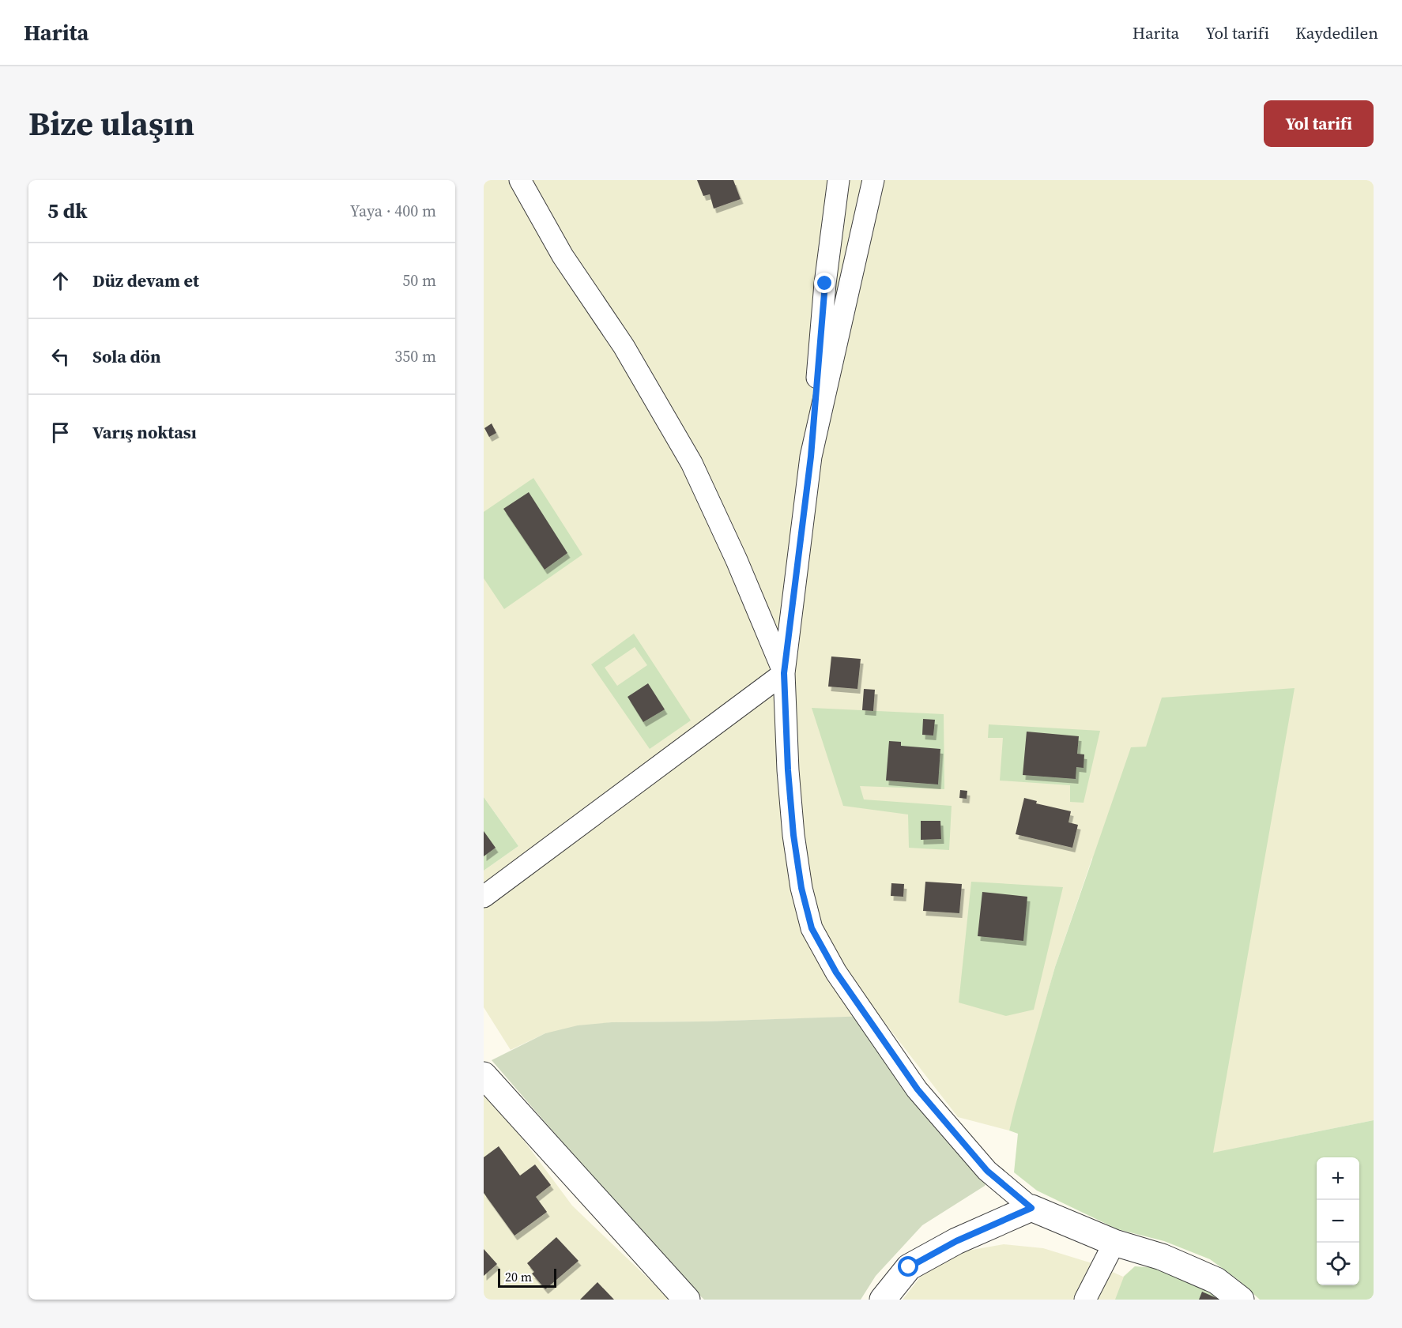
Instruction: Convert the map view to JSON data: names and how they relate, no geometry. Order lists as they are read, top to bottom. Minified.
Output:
{"scale_bar":"20 m","page":{"header":"Harita","nav":["Harita","Yol tarifi","Kaydedilen"],"title":"Bize ulaşın","buttons":"Yol tarifi","heading":["5 dk","Yaya · 400 m"],"list":[["Düz devam et","50 m"],["Sola dön","350 m"],"Varış noktası"],"map_buttons":["+","−"],"scale":"20 m"}}
